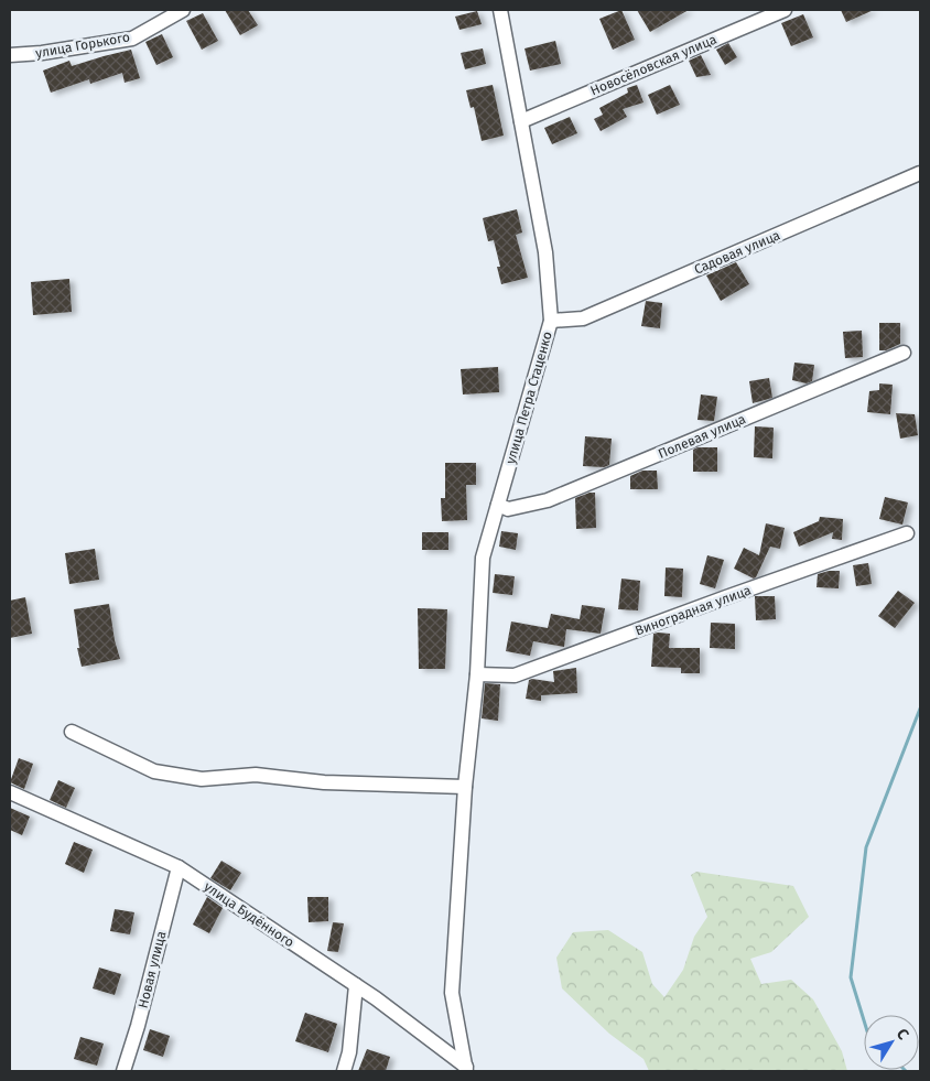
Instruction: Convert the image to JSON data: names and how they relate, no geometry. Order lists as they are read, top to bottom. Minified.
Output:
{"streets":{"street":["улица Горького","Новосёловская улица","Садовая улица","улица Петра Стаценко","Полевая улица","Виноградная улица","улица Будённого","Новая улица"]},"crossings":[["Новосёловская улица","улица Петра Стаценко"],["Садовая улица","улица Петра Стаценко"],["улица Петра Стаценко","Полевая улица"],["улица Петра Стаценко","Виноградная улица"],["улица Петра Стаценко","улица Будённого"],["улица Будённого","Новая улица"]],"north":"top right"}
